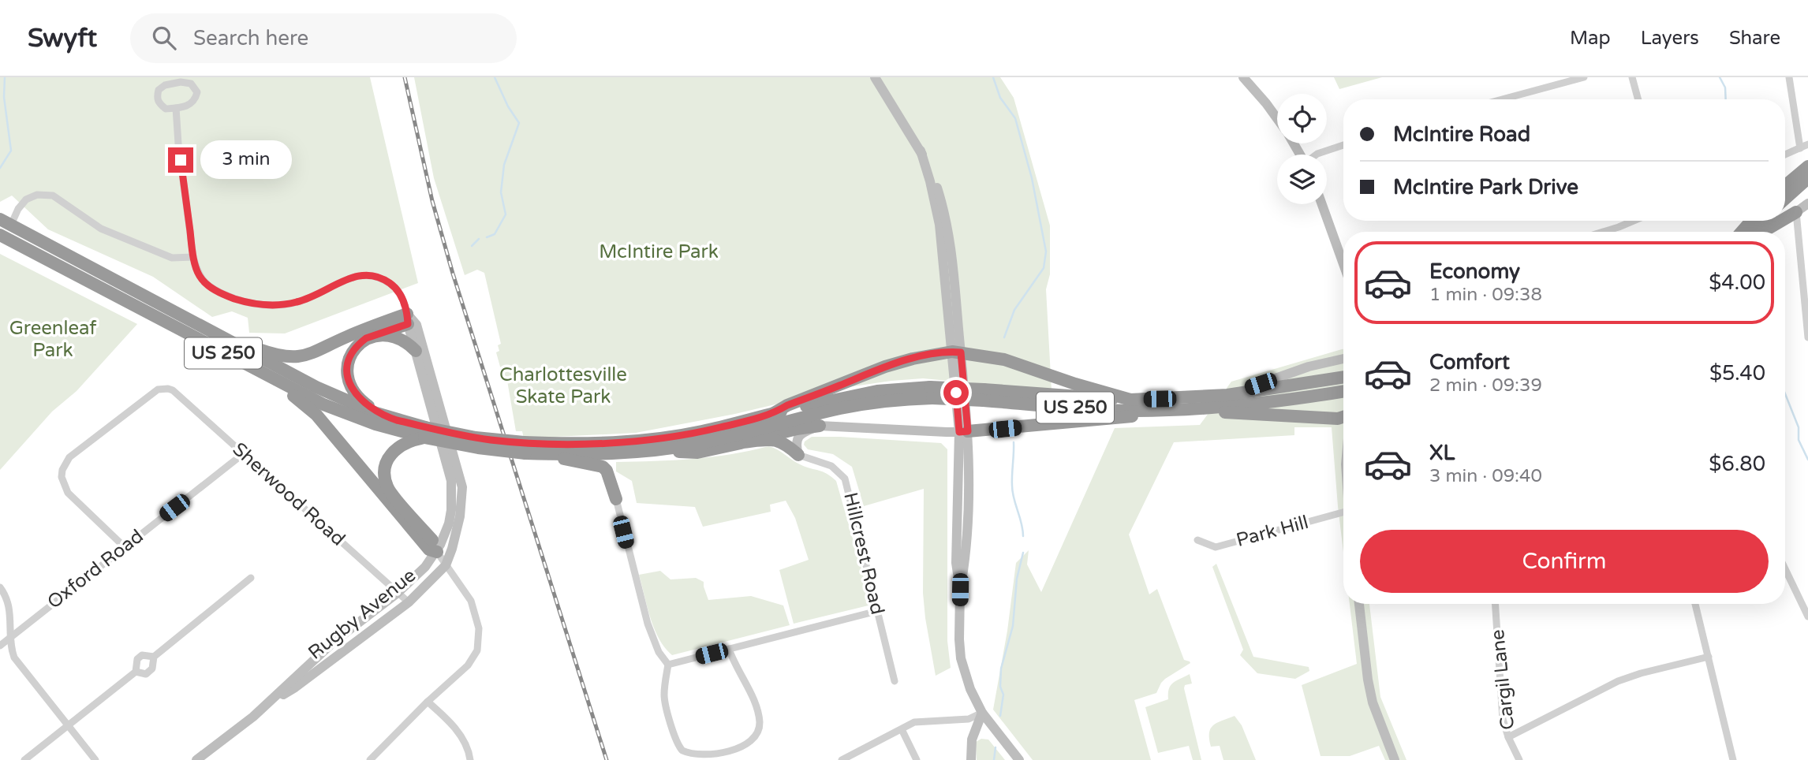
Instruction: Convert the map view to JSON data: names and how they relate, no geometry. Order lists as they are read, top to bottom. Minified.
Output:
{"streets":{"highway":["US 250"],"street":["Sherwood Road","Park Hill","Hillcrest Road","Oxford Road","Rugby Avenue","Cargil Lane"]},"crossings":[["Sherwood Road","Oxford Road"],["Sherwood Road","Rugby Avenue"]],"parks":["McIntire Park","Greenleaf Park","Charlottesville Skate Park"],"page":{"header":"Swyft","search":"Search here","nav":["Map","Layers","Share"],"banner":["McIntire Road","McIntire Park Drive"],"bubble":"3 min","list":[{"name":"Economy","note":"1 min · 09:38","value":"$4.00"},{"name":"Comfort","note":"2 min · 09:39","value":"$5.40"},{"name":"XL","note":"3 min · 09:40","value":"$6.80"}],"buttons":"Confirm"}}
